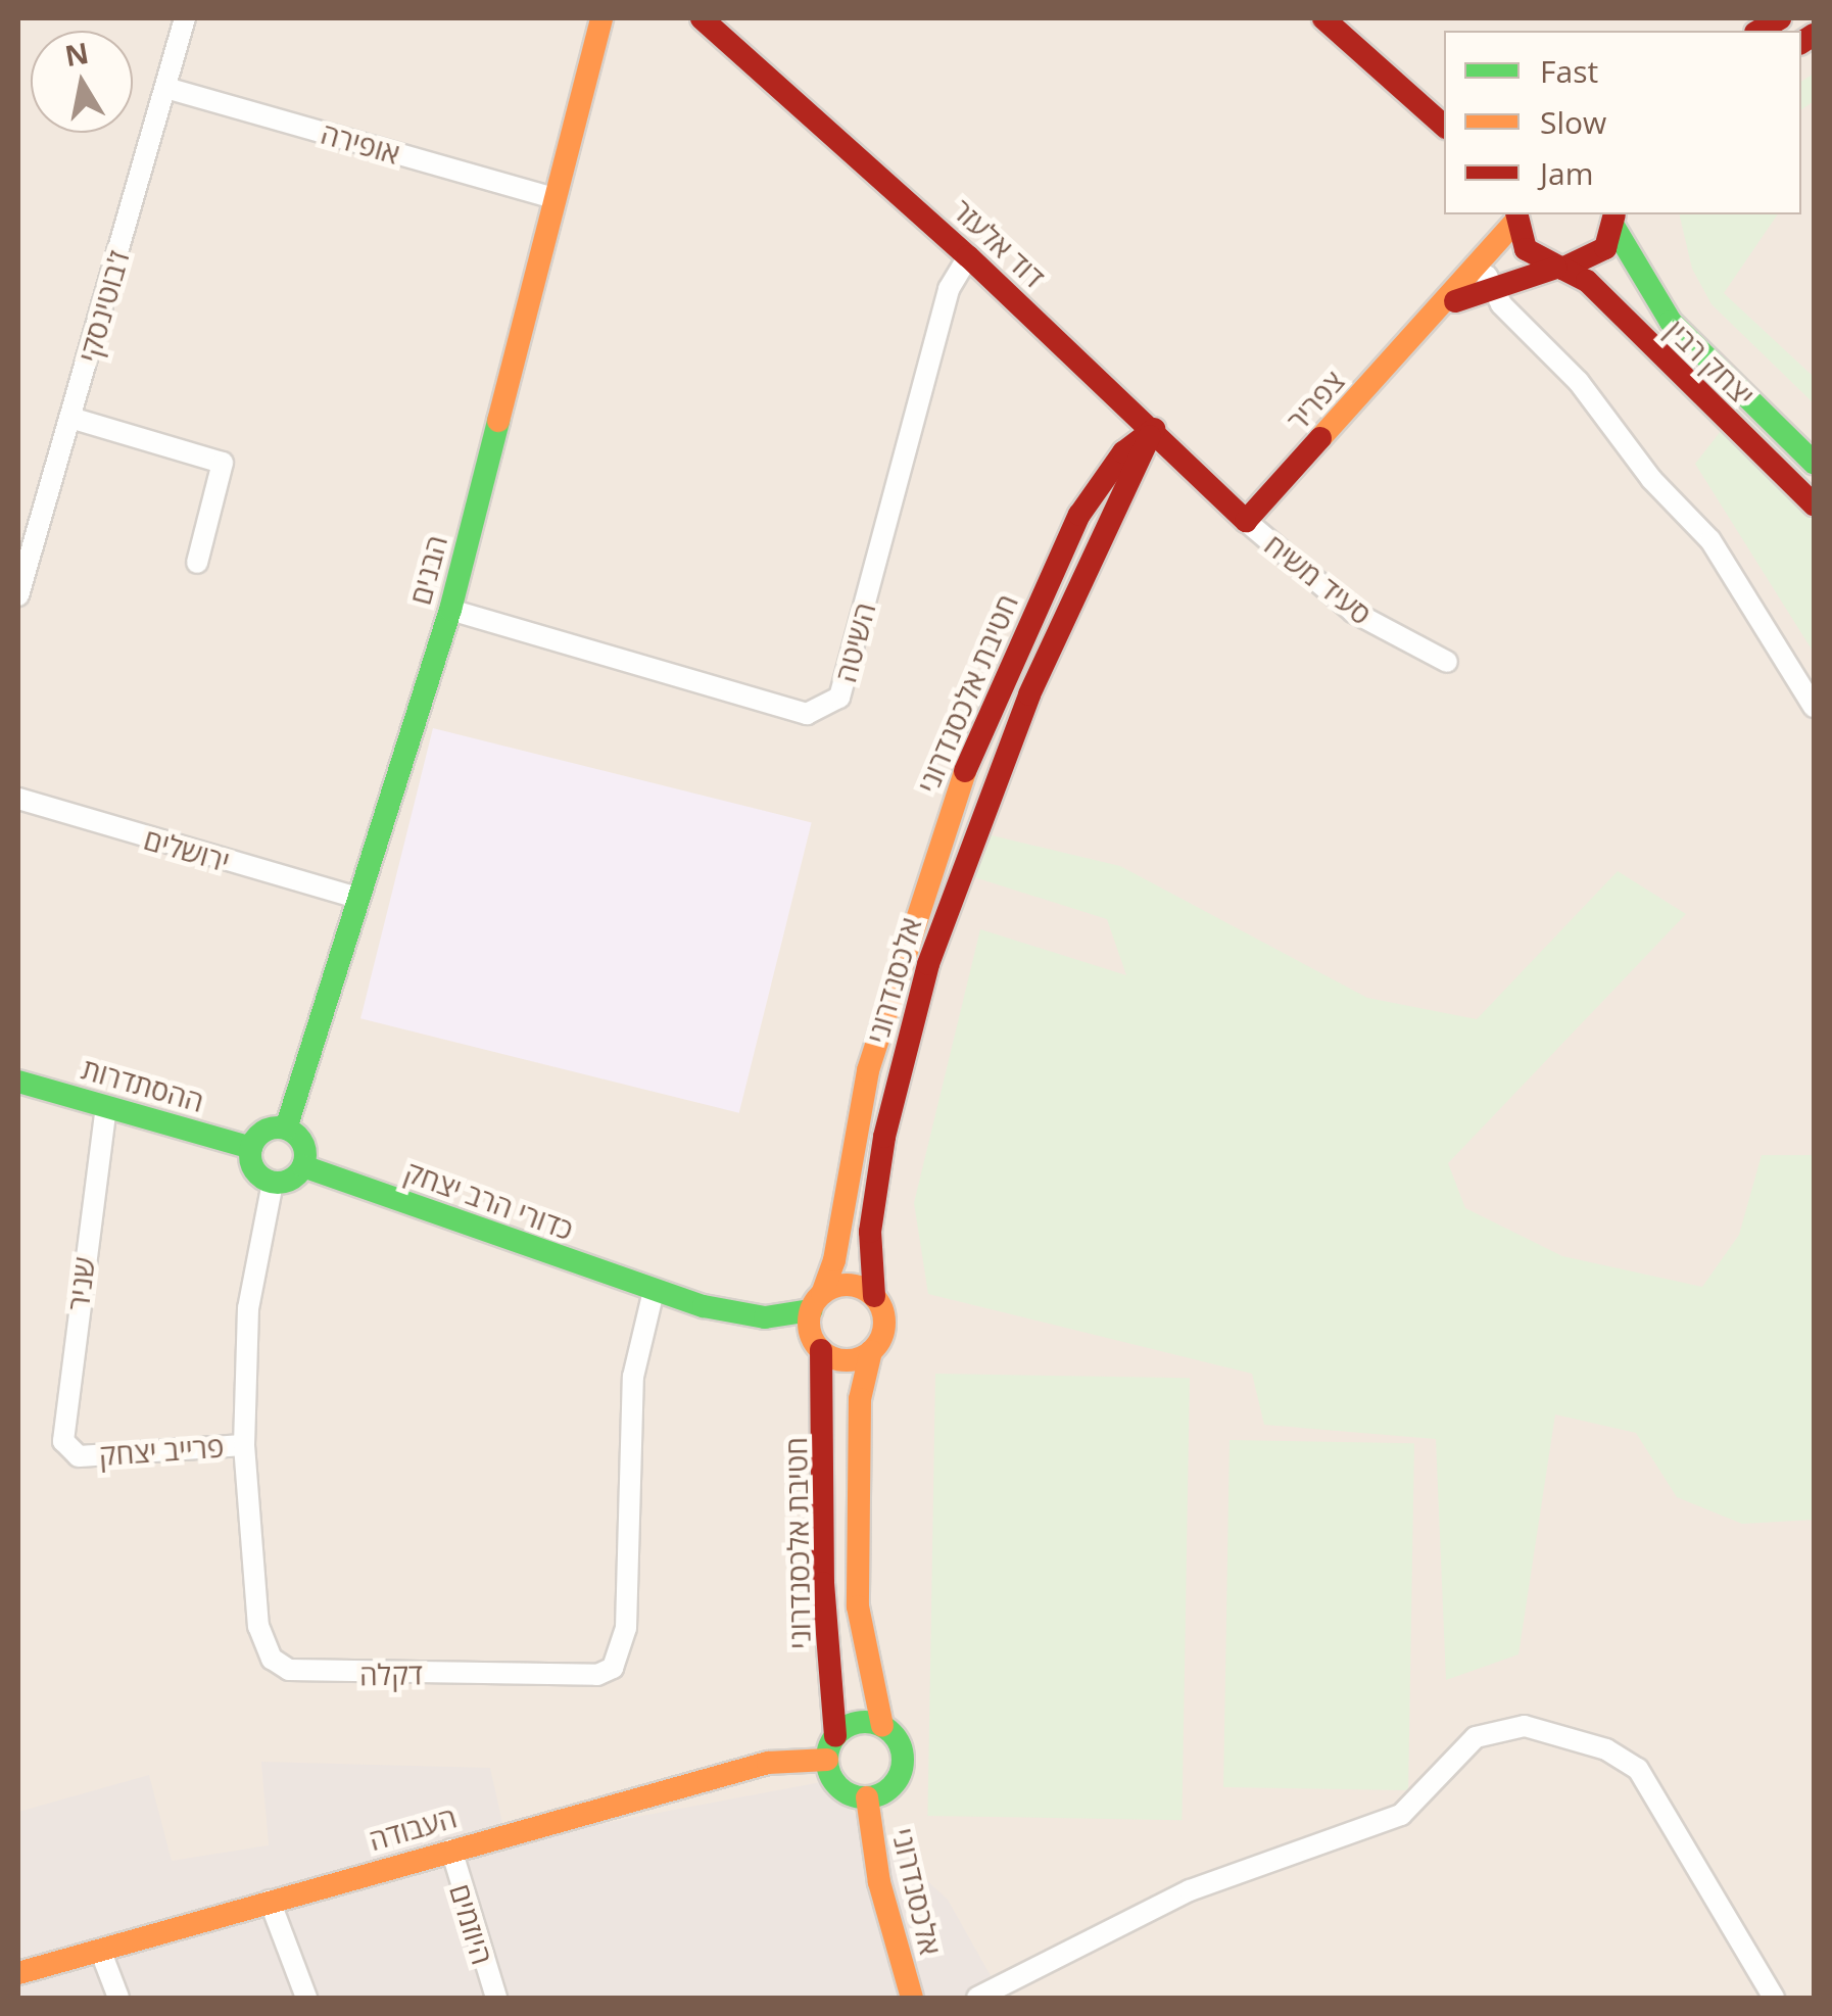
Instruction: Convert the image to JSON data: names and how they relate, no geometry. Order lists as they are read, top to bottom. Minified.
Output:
{"streets":{"street":["אופירה","דוד אלעזר","ז'בוטינסקי","יצחק רבין","צפריר","הבנים","סעיד משיח","השיטה","חטיבת אלכסנדרוני","ירושלים","אלכסנדרוני","ההסתדרות","כדורי הרב יצחק","שניר","פרייב יצחק","דקלה","העבודה","היוזמים"]},"crossings":[["אופירה","ז'בוטינסקי"],["אופירה","הבנים"],["דוד אלעזר","צפריר"],["דוד אלעזר","סעיד משיח"],["דוד אלעזר","השיטה"],["דוד אלעזר","חטיבת אלכסנדרוני"],["יצחק רבין","צפריר"],["צפריר","סעיד משיח"],["הבנים","השיטה"],["הבנים","ירושלים"],["הבנים","ההסתדרות"],["הבנים","כדורי הרב יצחק"],["הבנים","דקלה"],["חטיבת אלכסנדרוני","אלכסנדרוני"],["חטיבת אלכסנדרוני","העבודה"],["אלכסנדרוני","העבודה"],["ההסתדרות","כדורי הרב יצחק"],["ההסתדרות","שניר"],["ההסתדרות","דקלה"],["כדורי הרב יצחק","דקלה"],["שניר","פרייב יצחק"],["פרייב יצחק","דקלה"],["העבודה","היוזמים"]],"legend":["Fast","Slow","Jam"],"north":"top"}
